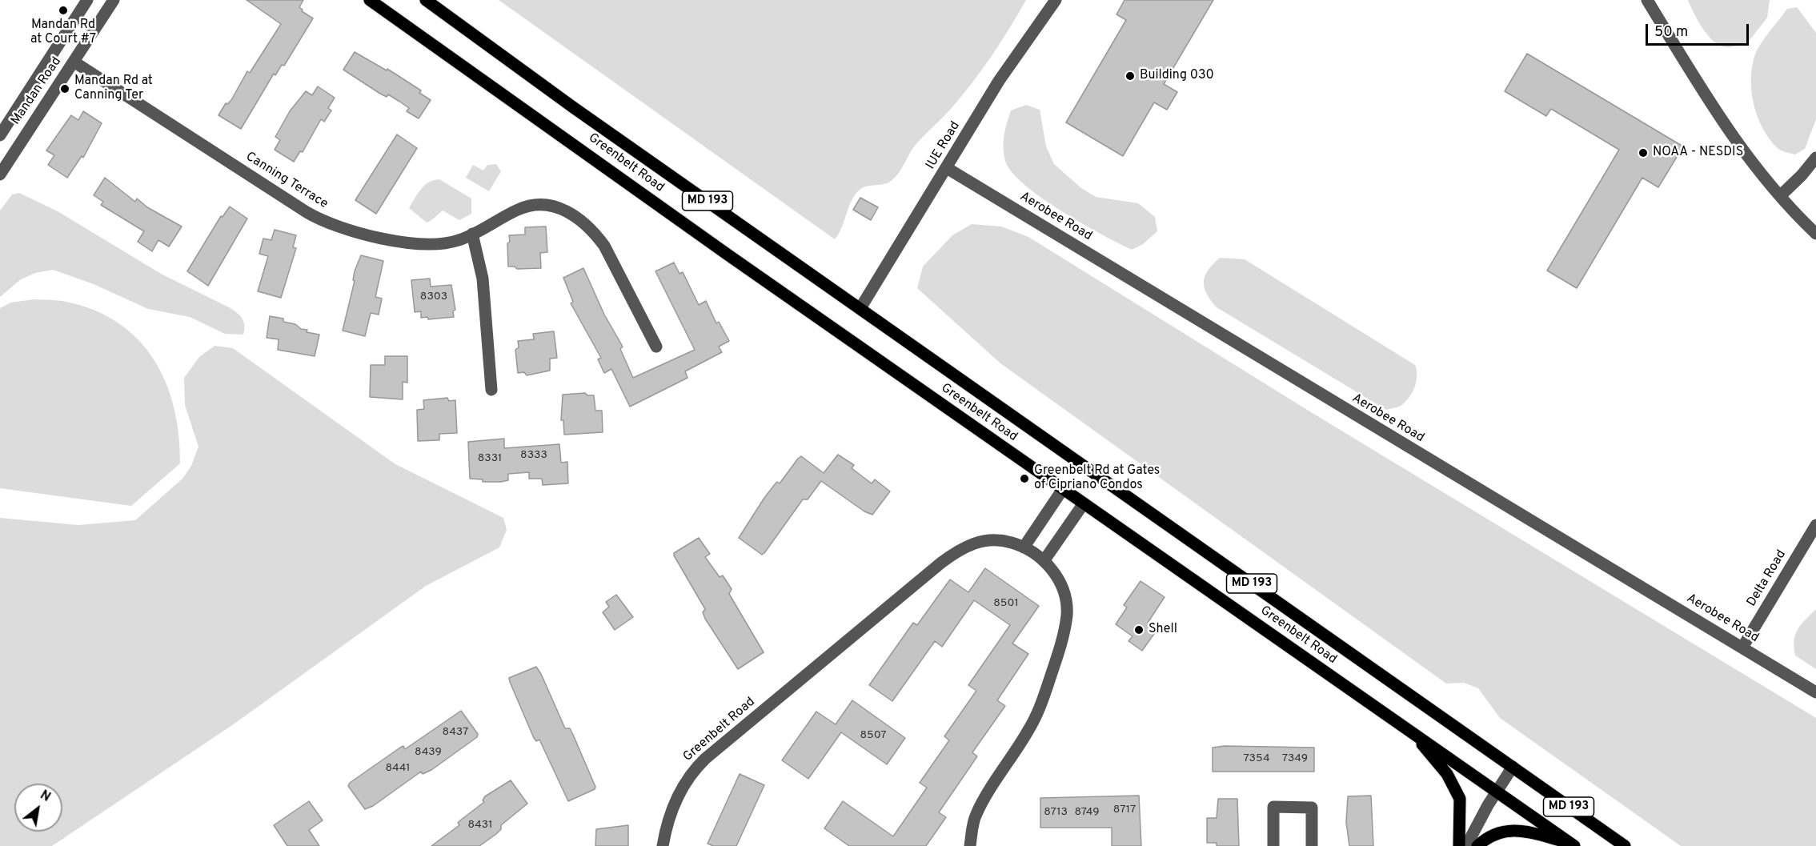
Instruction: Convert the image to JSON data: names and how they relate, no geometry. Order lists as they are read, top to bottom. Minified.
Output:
{"streets":{"main road":["Greenbelt Road","MD 193"],"street":["Mandan Road","IUE Road","Canning Terrace","Aerobee Road","Delta Road"]},"crossings":[["Mandan Road","Canning Terrace"],["IUE Road","Greenbelt Road"],["IUE Road","Aerobee Road"],["Aerobee Road","Delta Road"]],"places":["Mandan Rd at Court #7","Building 030","Mandan Rd at Canning Ter","NOAA - NESDIS","Greenbelt Rd at Gates of Cipriano Condos","Shell"],"house_numbers":["8303","8333","8331","8501","8437","8507","8439","7354","7349","8441","8717","8713","8749","8431"],"scale_bar":"50 m","north":"top right"}
